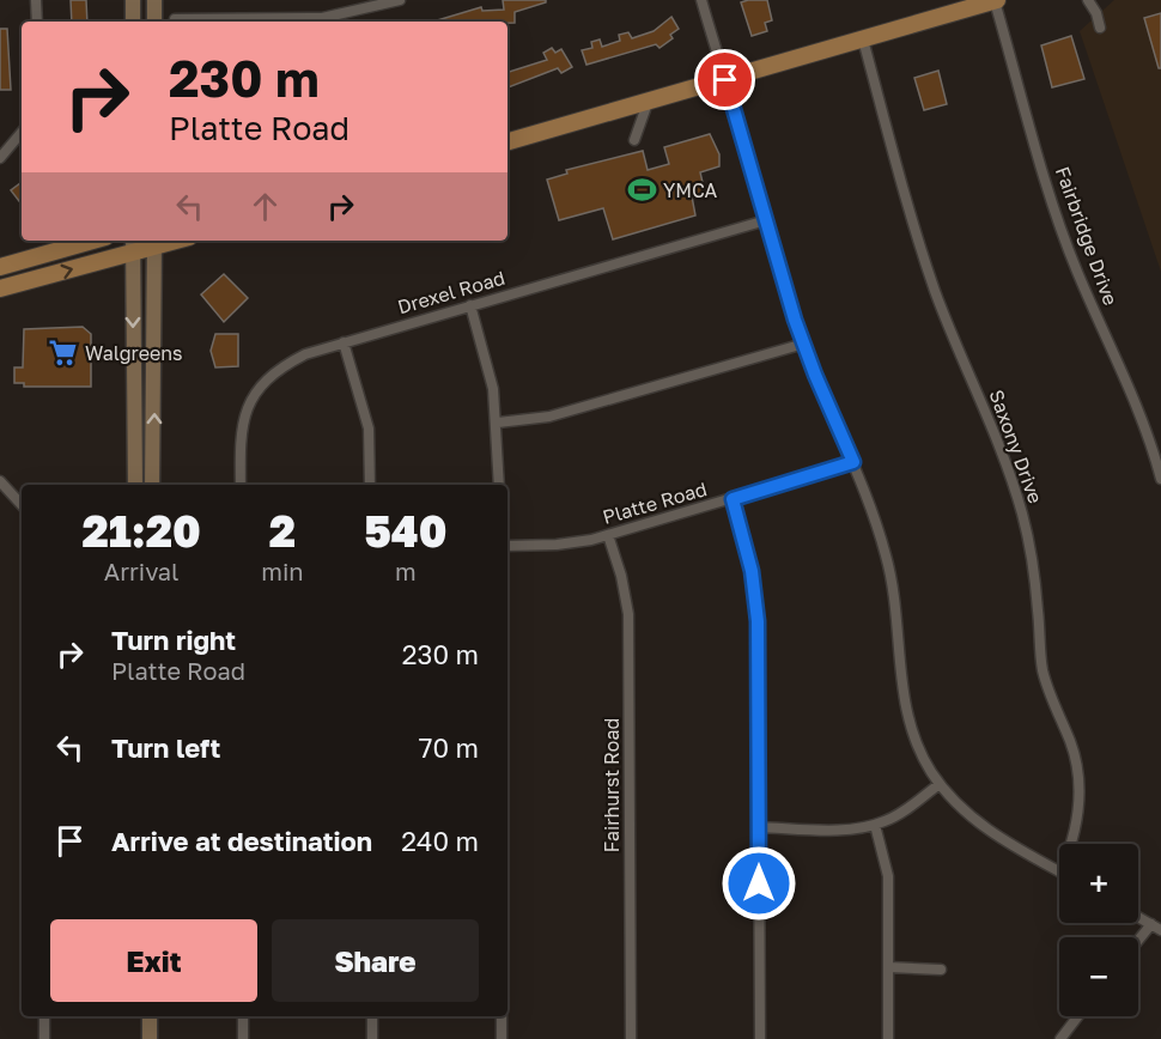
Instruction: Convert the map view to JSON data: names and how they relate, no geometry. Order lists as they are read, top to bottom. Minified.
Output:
{"streets":{"street":["Fairbridge Drive","Drexel Road","Saxony Drive","Platte Road","Fairhurst Road"]},"crossings":[["Platte Road","Fairhurst Road"]],"places":{"sports":["YMCA"],"supermarket":["Walgreens"]},"page":{"turn":["230 m","Platte Road"],"eta":["21:20","Arrival","2","min","540","m"],"list":[{"name":"Turn right","note":"Platte Road","value":"230 m"},{"name":"Turn left","value":"70 m"},{"name":"Arrive at destination","value":"240 m"}],"map_buttons":["+","−"],"buttons":["Exit","Share"]}}
